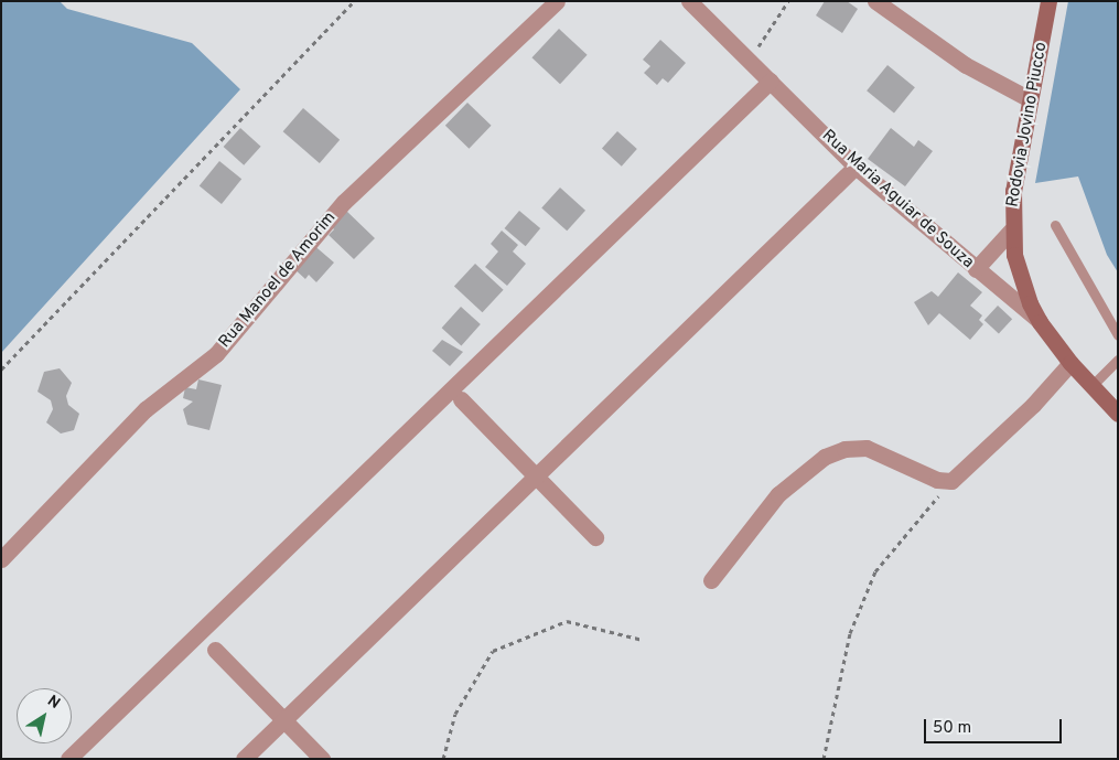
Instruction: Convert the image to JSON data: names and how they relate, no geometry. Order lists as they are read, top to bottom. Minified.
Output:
{"streets":{"main road":["Rodovia Jovino Piucco"],"street":["Rua Maria Aguiar de Souza","Rua Manoel de Amorim"]},"crossings":[["Rodovia Jovino Piucco","Rua Maria Aguiar de Souza"]],"scale_bar":"50 m","north":"top right"}
